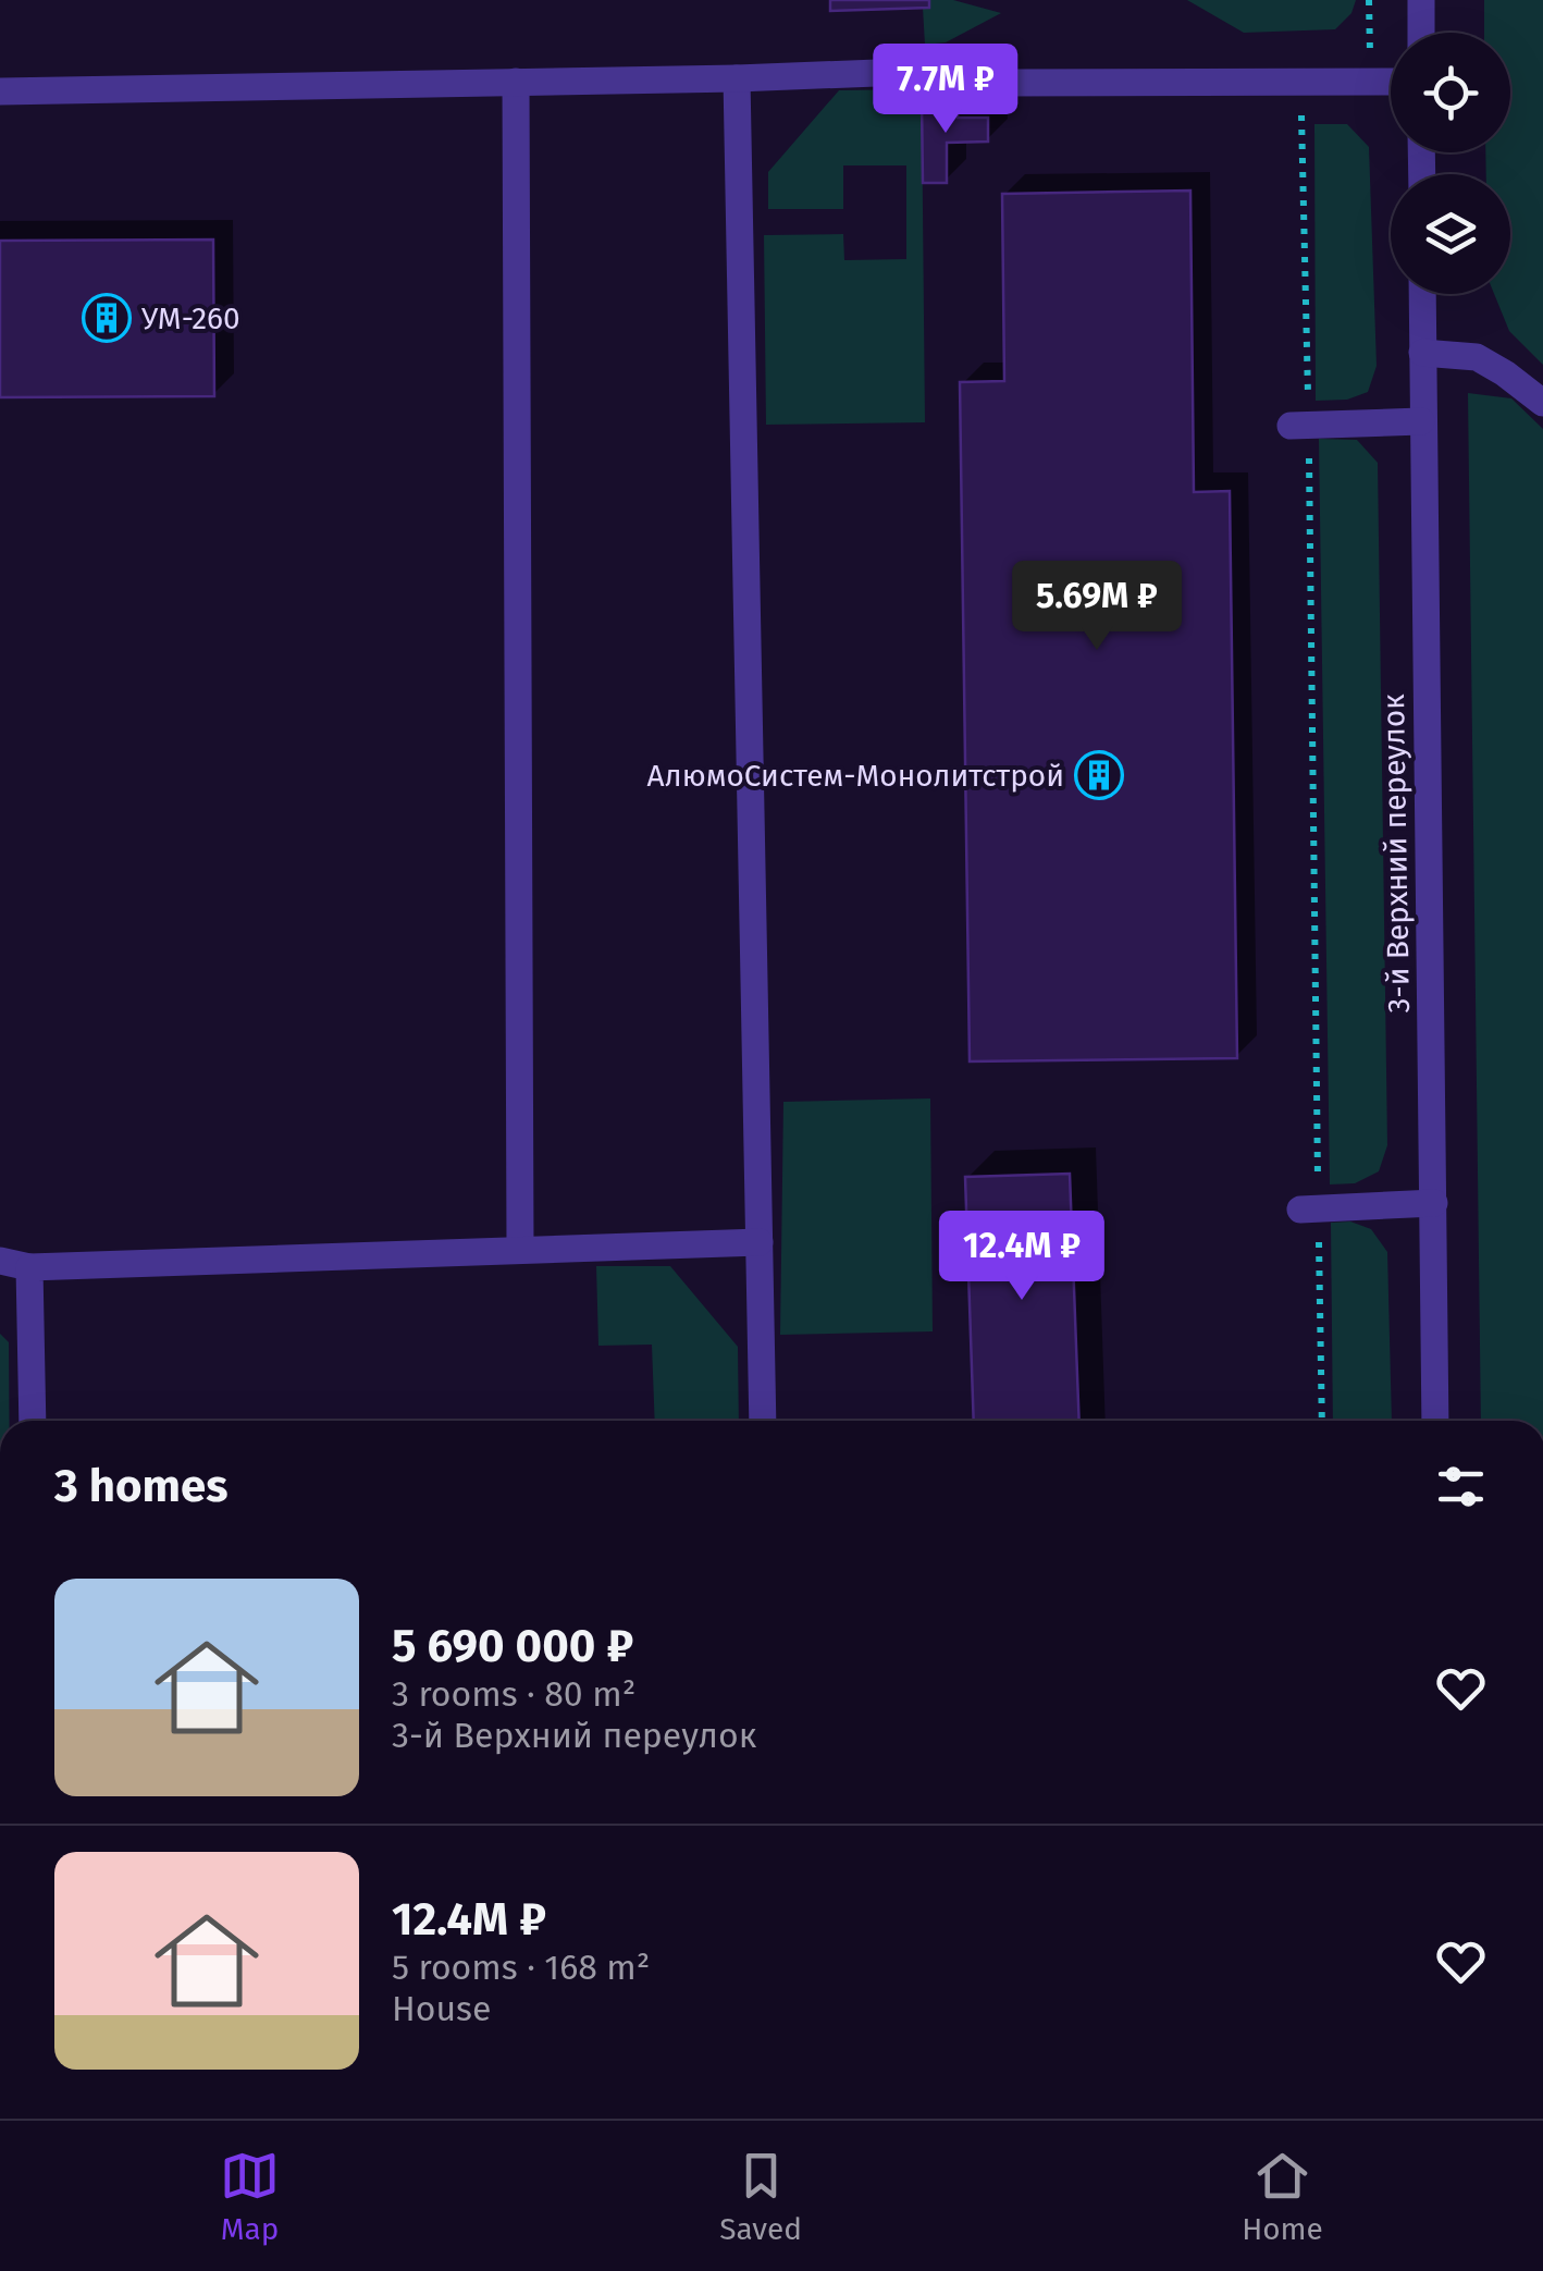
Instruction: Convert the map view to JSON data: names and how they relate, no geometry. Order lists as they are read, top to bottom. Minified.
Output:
{"streets":{"street":["3-й Верхний переулок"]},"places":{"building":["УМ-260","АлюмоСистем-Монолитстрой"]},"page":{"price":["7.7M ₽","5.69M ₽","12.4M ₽"],"heading":"3 homes","list":[{"name":"5 690 000 ₽","note":"3 rooms · 80 m² · 3-й Верхний переулок"},{"name":"12.4M ₽","note":"5 rooms · 168 m² · House"}],"tabs":["Map","Saved","Home"]}}
